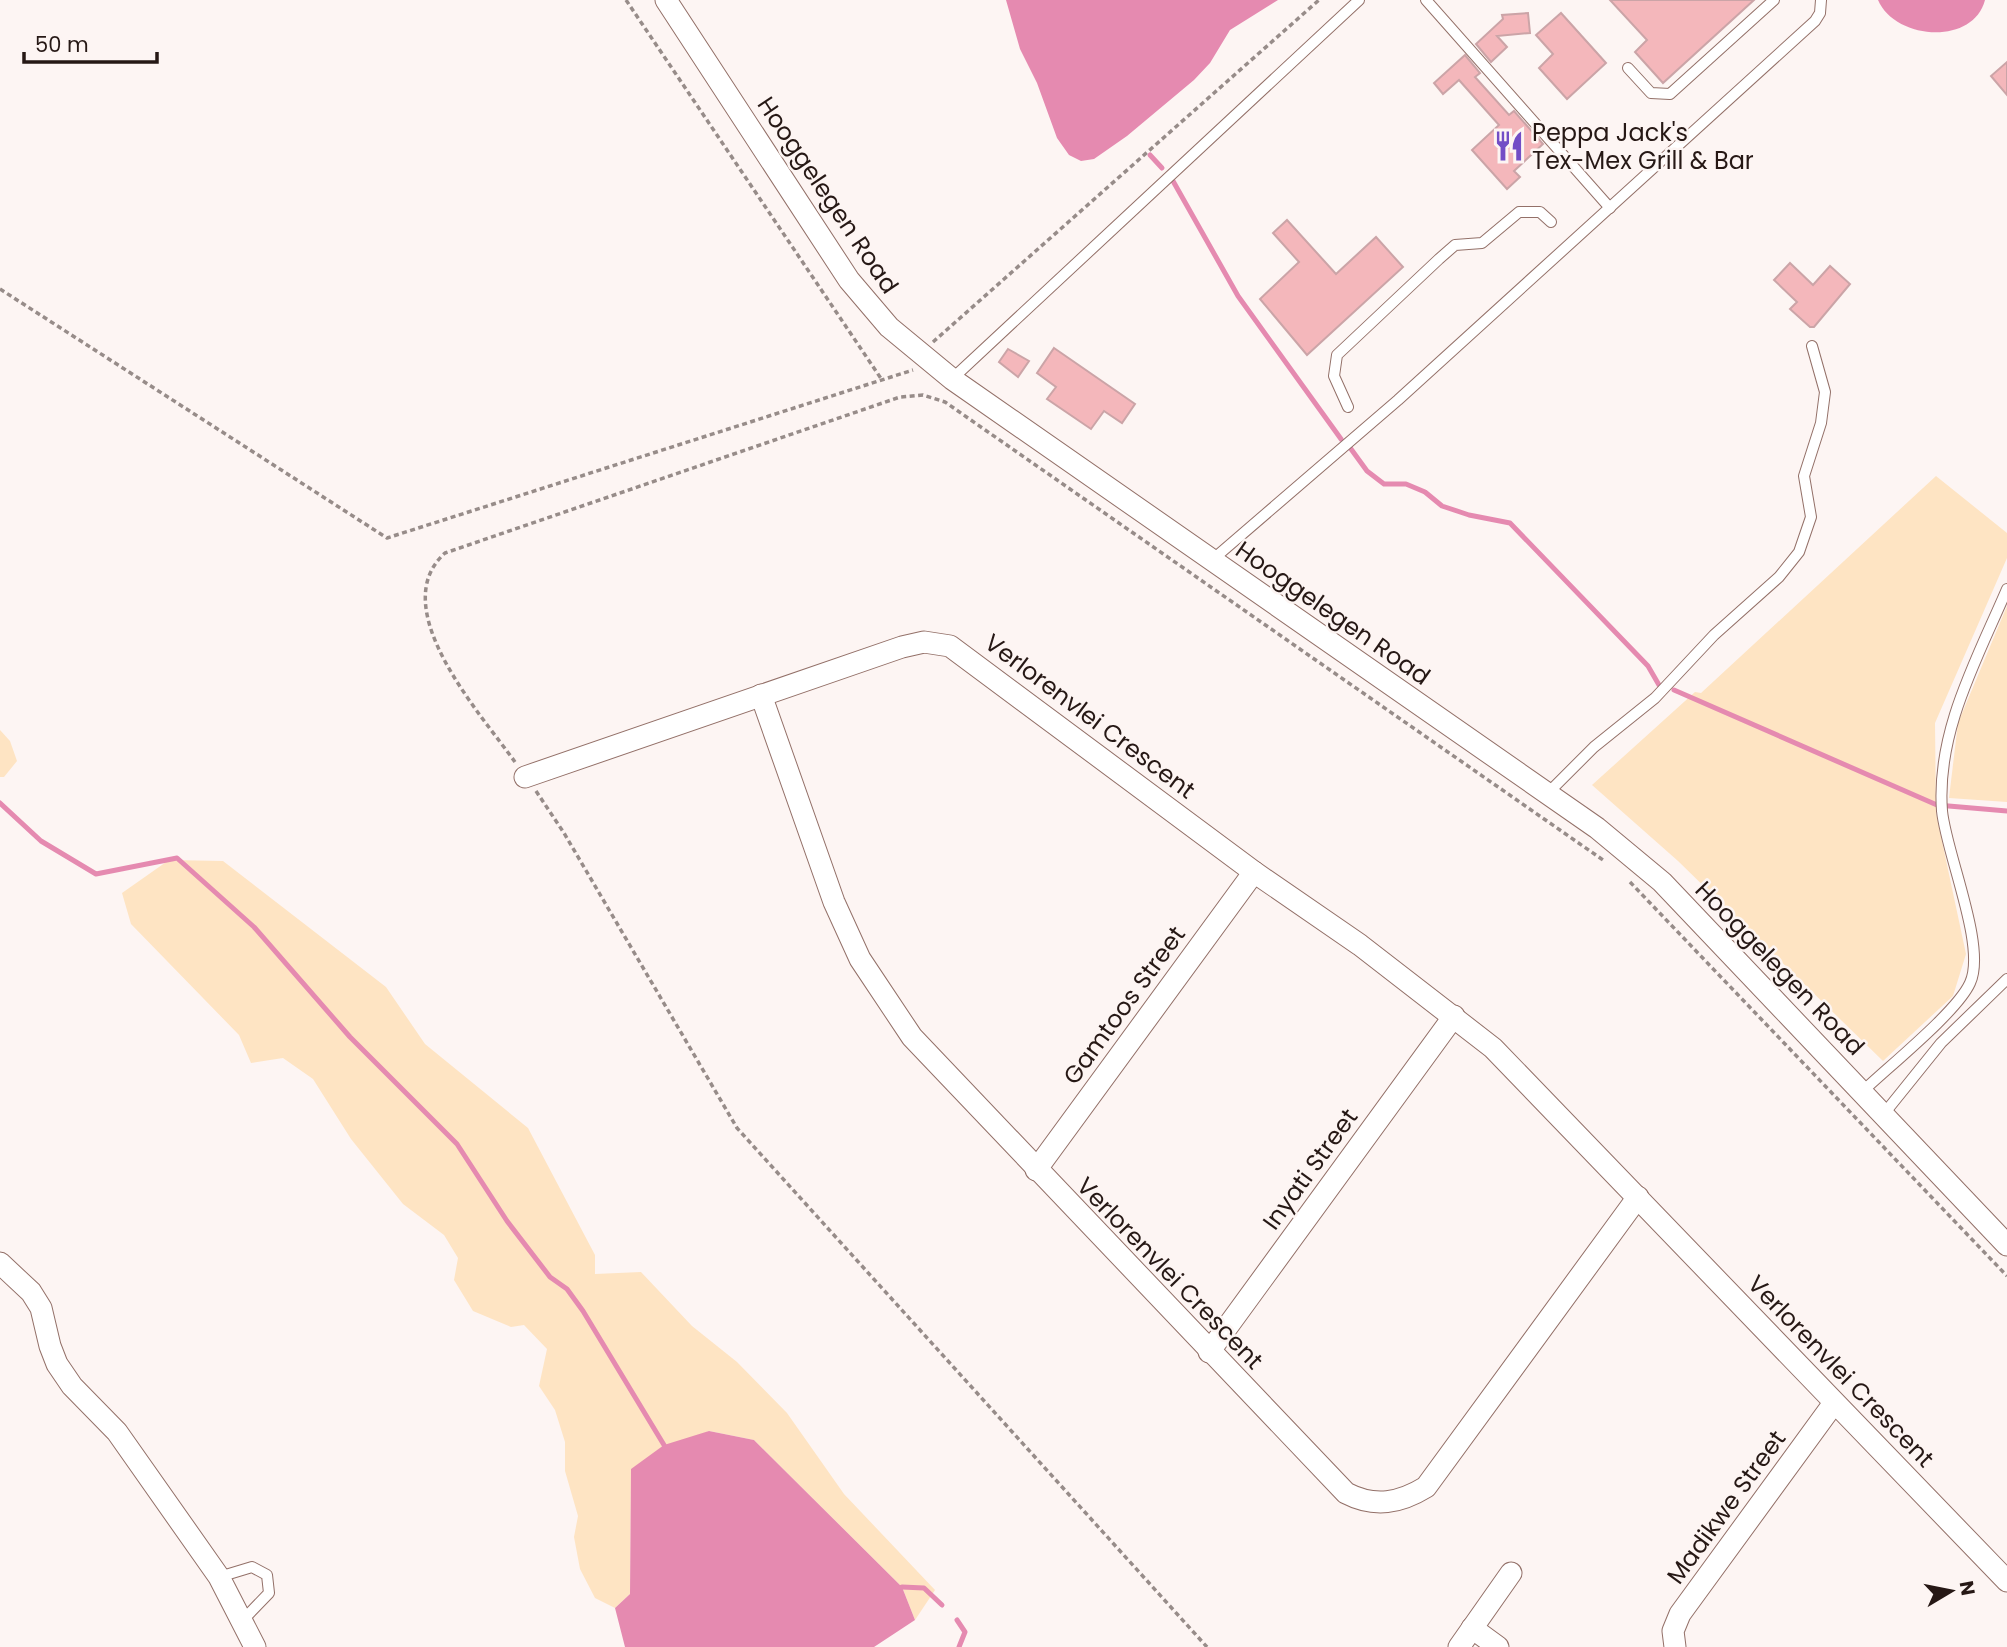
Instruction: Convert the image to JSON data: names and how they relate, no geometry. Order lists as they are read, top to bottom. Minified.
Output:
{"streets":{"street":["Hooggelegen Road","Verlorenvlei Crescent","Gamtoos Street","Inyati Street","Madikwe Street"]},"crossings":[["Verlorenvlei Crescent","Gamtoos Street"],["Verlorenvlei Crescent","Inyati Street"],["Verlorenvlei Crescent","Madikwe Street"]],"places":{"restaurant":["Peppa Jack's Tex-Mex Grill & Bar"]},"scale_bar":"50 m","north":"right"}
